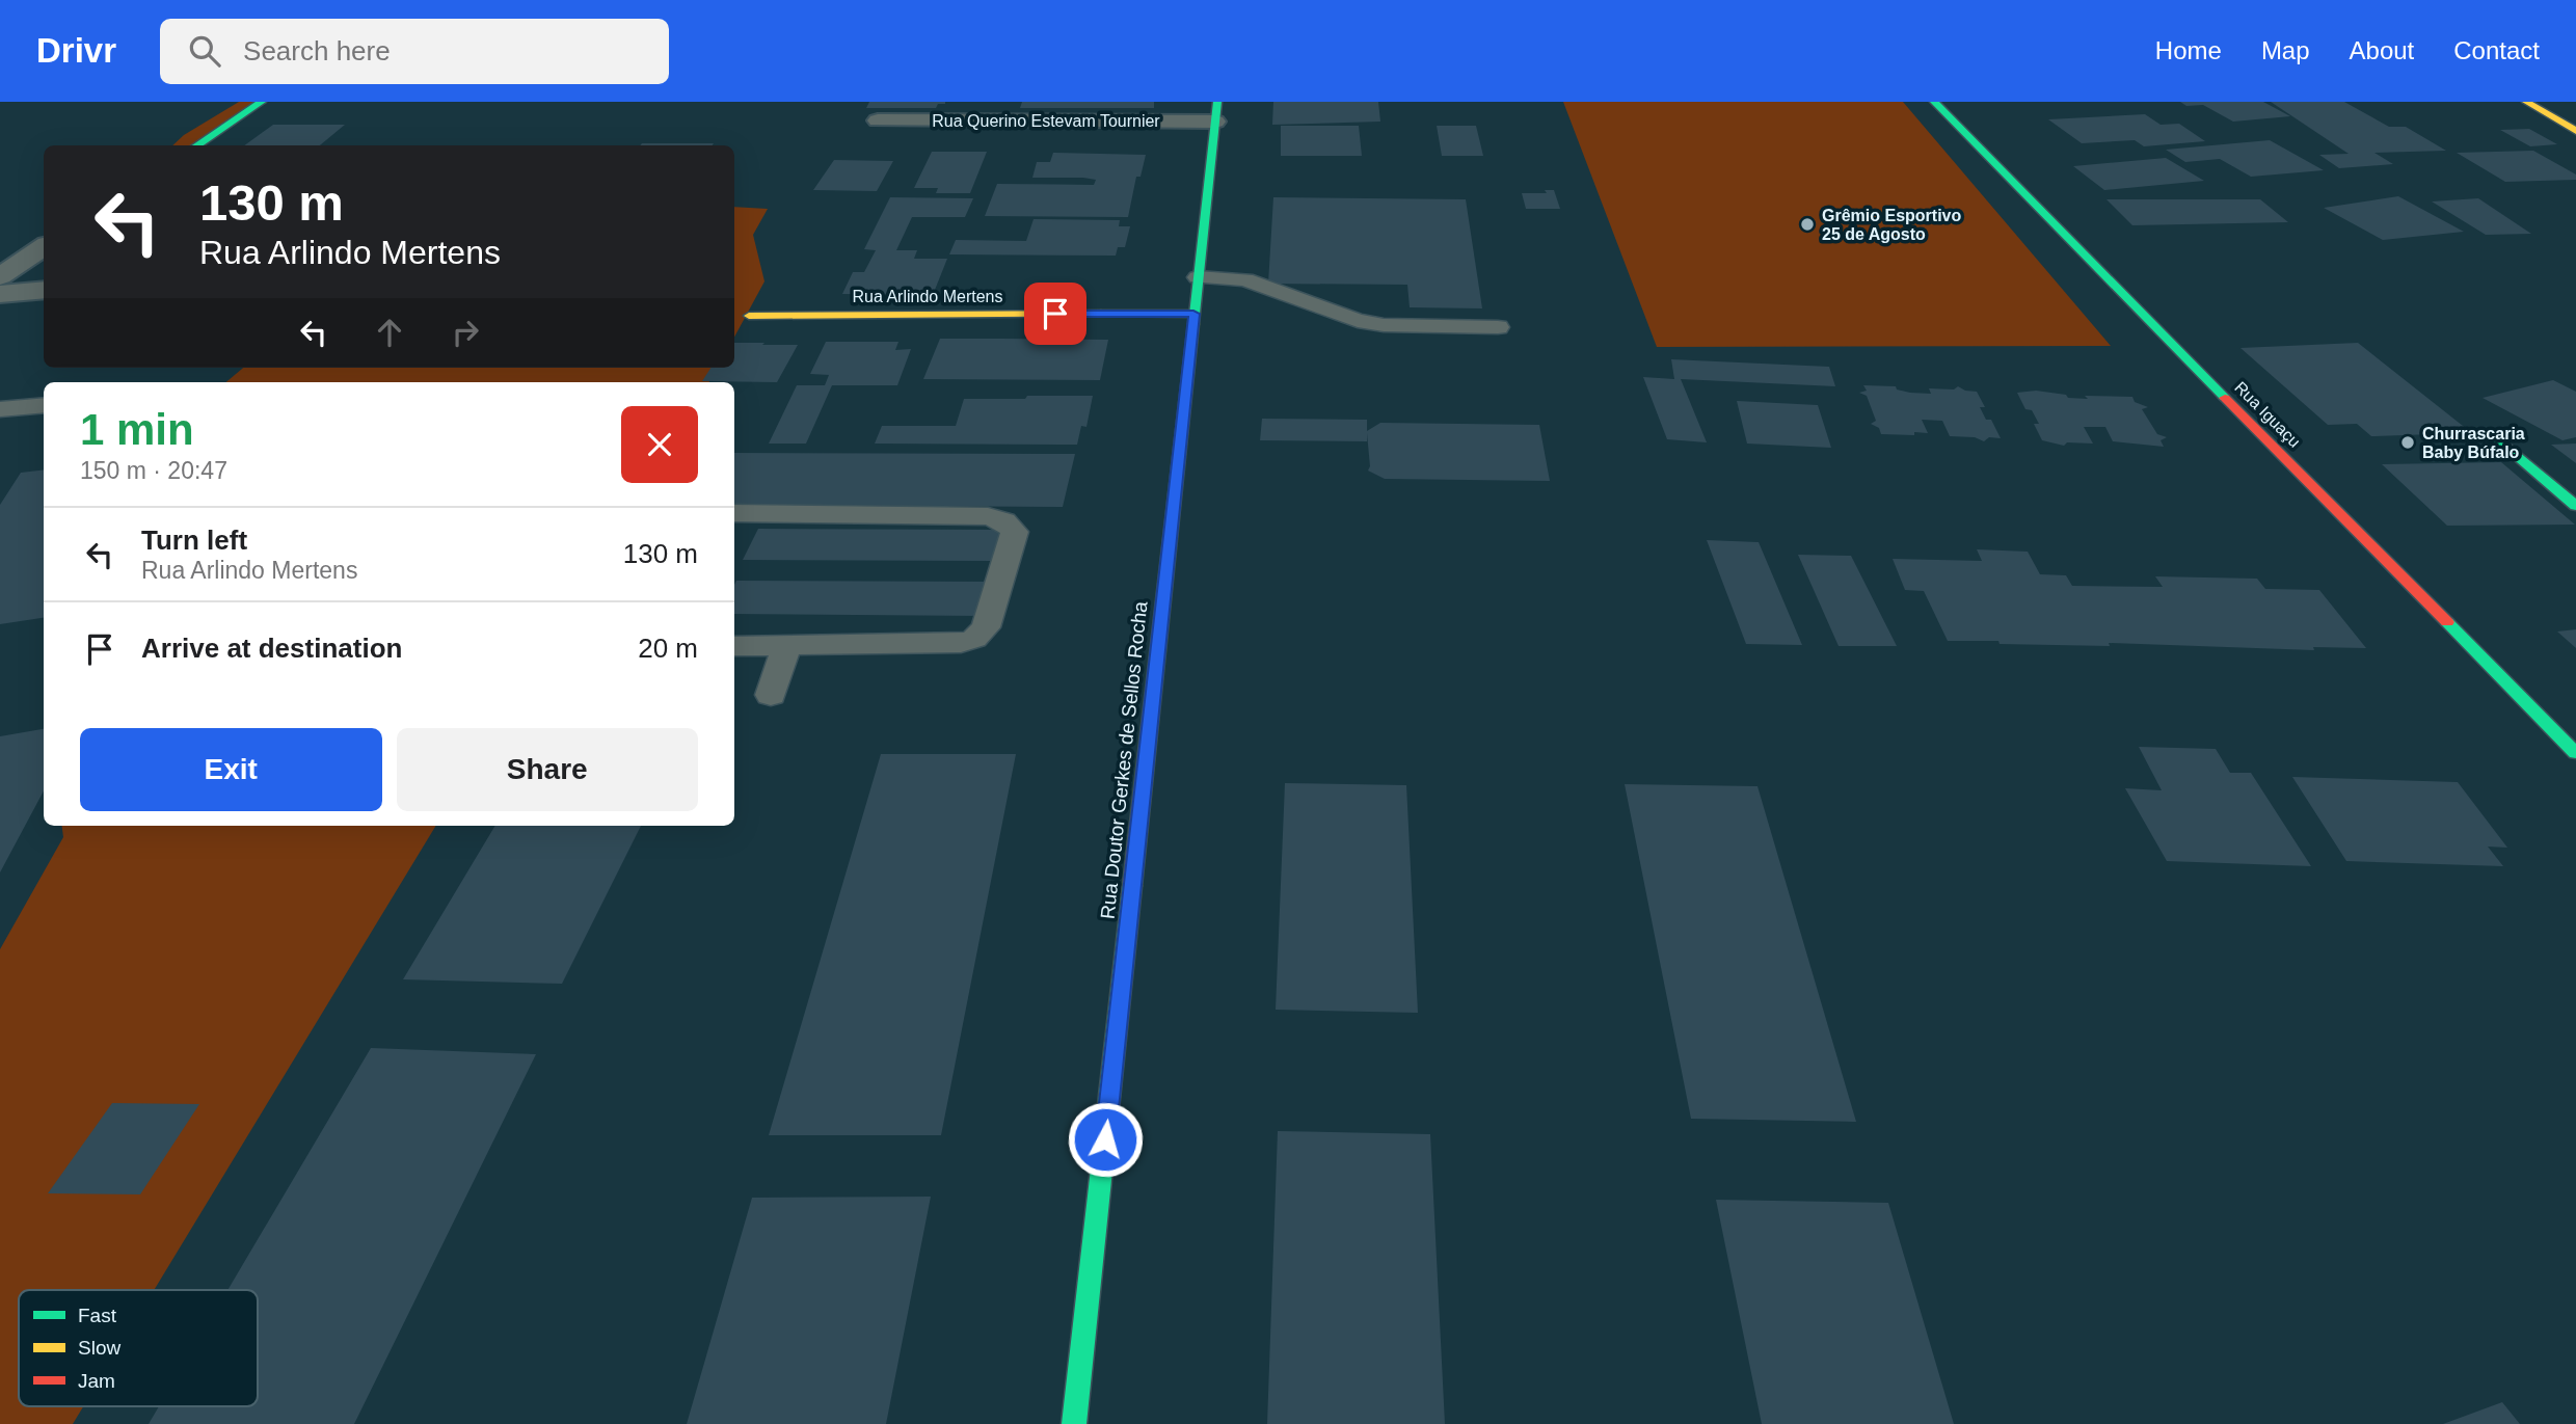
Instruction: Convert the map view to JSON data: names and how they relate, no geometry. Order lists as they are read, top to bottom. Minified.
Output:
{"streets":{"street":["Rua Querino Estevam Tournier","Rua Arlindo Mertens","Rua Iguaçu","Rua Doutor Gerkes de Sellos Rocha"]},"crossings":[["Rua Querino Estevam Tournier","Rua Doutor Gerkes de Sellos Rocha"],["Rua Arlindo Mertens","Rua Doutor Gerkes de Sellos Rocha"]],"places":["Grêmio Esportivo 25 de Agosto","Churrascaria Baby Búfalo"],"legend":["Fast","Slow","Jam"],"page":{"header":"Drivr","search":"Search here","nav":["Home","Map","About","Contact"],"turn":["130 m","Rua Arlindo Mertens"],"heading":["1 min","150 m · 20:47"],"list":[{"name":"Turn left","note":"Rua Arlindo Mertens","value":"130 m"},{"name":"Arrive at destination","value":"20 m"}],"buttons":["Exit","Share"]}}
